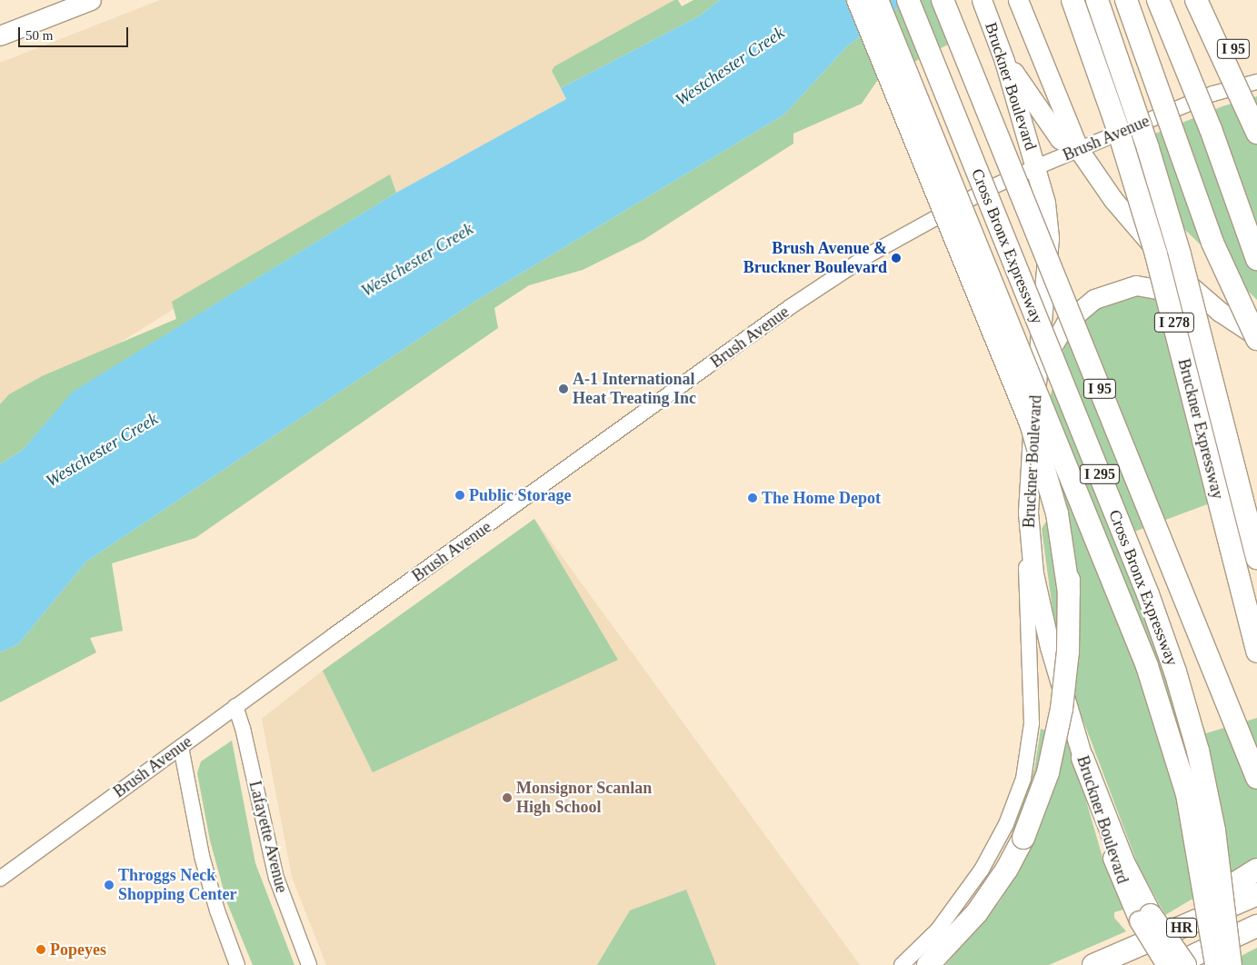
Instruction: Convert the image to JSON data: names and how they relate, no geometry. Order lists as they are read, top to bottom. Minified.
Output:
{"streets":{"highway":["I 95","Cross Bronx Expressway","I 278","Bruckner Expressway","I 295","HR"],"main road":["Bruckner Boulevard"],"street":["Brush Avenue","Lafayette Avenue"]},"crossings":[["Bruckner Boulevard","Brush Avenue"],["Brush Avenue","Lafayette Avenue"]],"water":["Westchester Creek"],"places":["Brush Avenue & Bruckner Boulevard","A-1 International Heat Treating Inc","Public Storage","The Home Depot","Monsignor Scanlan High School","Throggs Neck Shopping Center","Popeyes"],"scale_bar":"50 m"}
